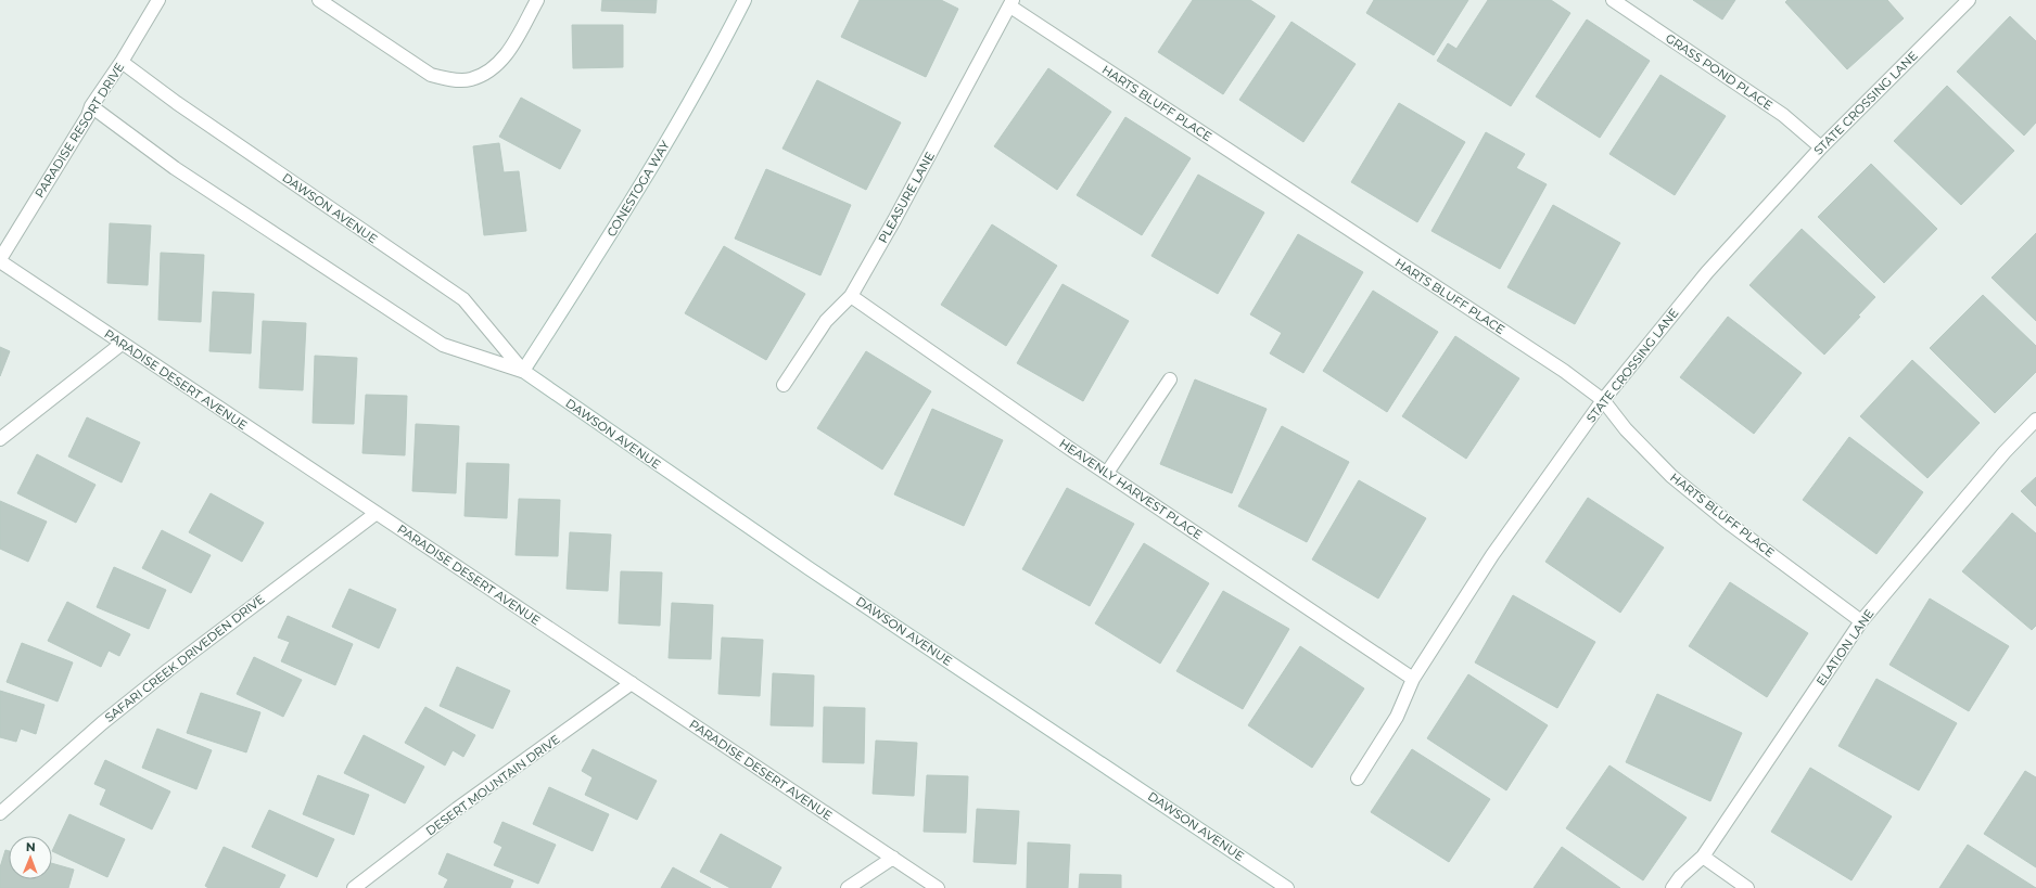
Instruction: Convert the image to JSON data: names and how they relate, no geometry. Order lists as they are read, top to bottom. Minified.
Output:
{"streets":{"street":["GRASS POND PLACE","HARTS BLUFF PLACE","STATE CROSSING LANE","PARADISE RESORT DRIVE","CONESTOGA WAY","PLEASURE LANE","DAWSON AVENUE","PARADISE DESERT AVENUE","HEAVENLY HARVEST PLACE","ELATION LANE","SAFARI CREEK DRIVEDEN DRIVE","DESERT MOUNTAIN DRIVE"]},"crossings":[["GRASS POND PLACE","STATE CROSSING LANE"],["HARTS BLUFF PLACE","STATE CROSSING LANE"],["HARTS BLUFF PLACE","PLEASURE LANE"],["HARTS BLUFF PLACE","ELATION LANE"],["STATE CROSSING LANE","HEAVENLY HARVEST PLACE"],["PARADISE RESORT DRIVE","DAWSON AVENUE"],["PARADISE RESORT DRIVE","PARADISE DESERT AVENUE"],["CONESTOGA WAY","DAWSON AVENUE"],["PLEASURE LANE","HEAVENLY HARVEST PLACE"],["PARADISE DESERT AVENUE","SAFARI CREEK DRIVEDEN DRIVE"],["PARADISE DESERT AVENUE","DESERT MOUNTAIN DRIVE"]],"north":"top"}
